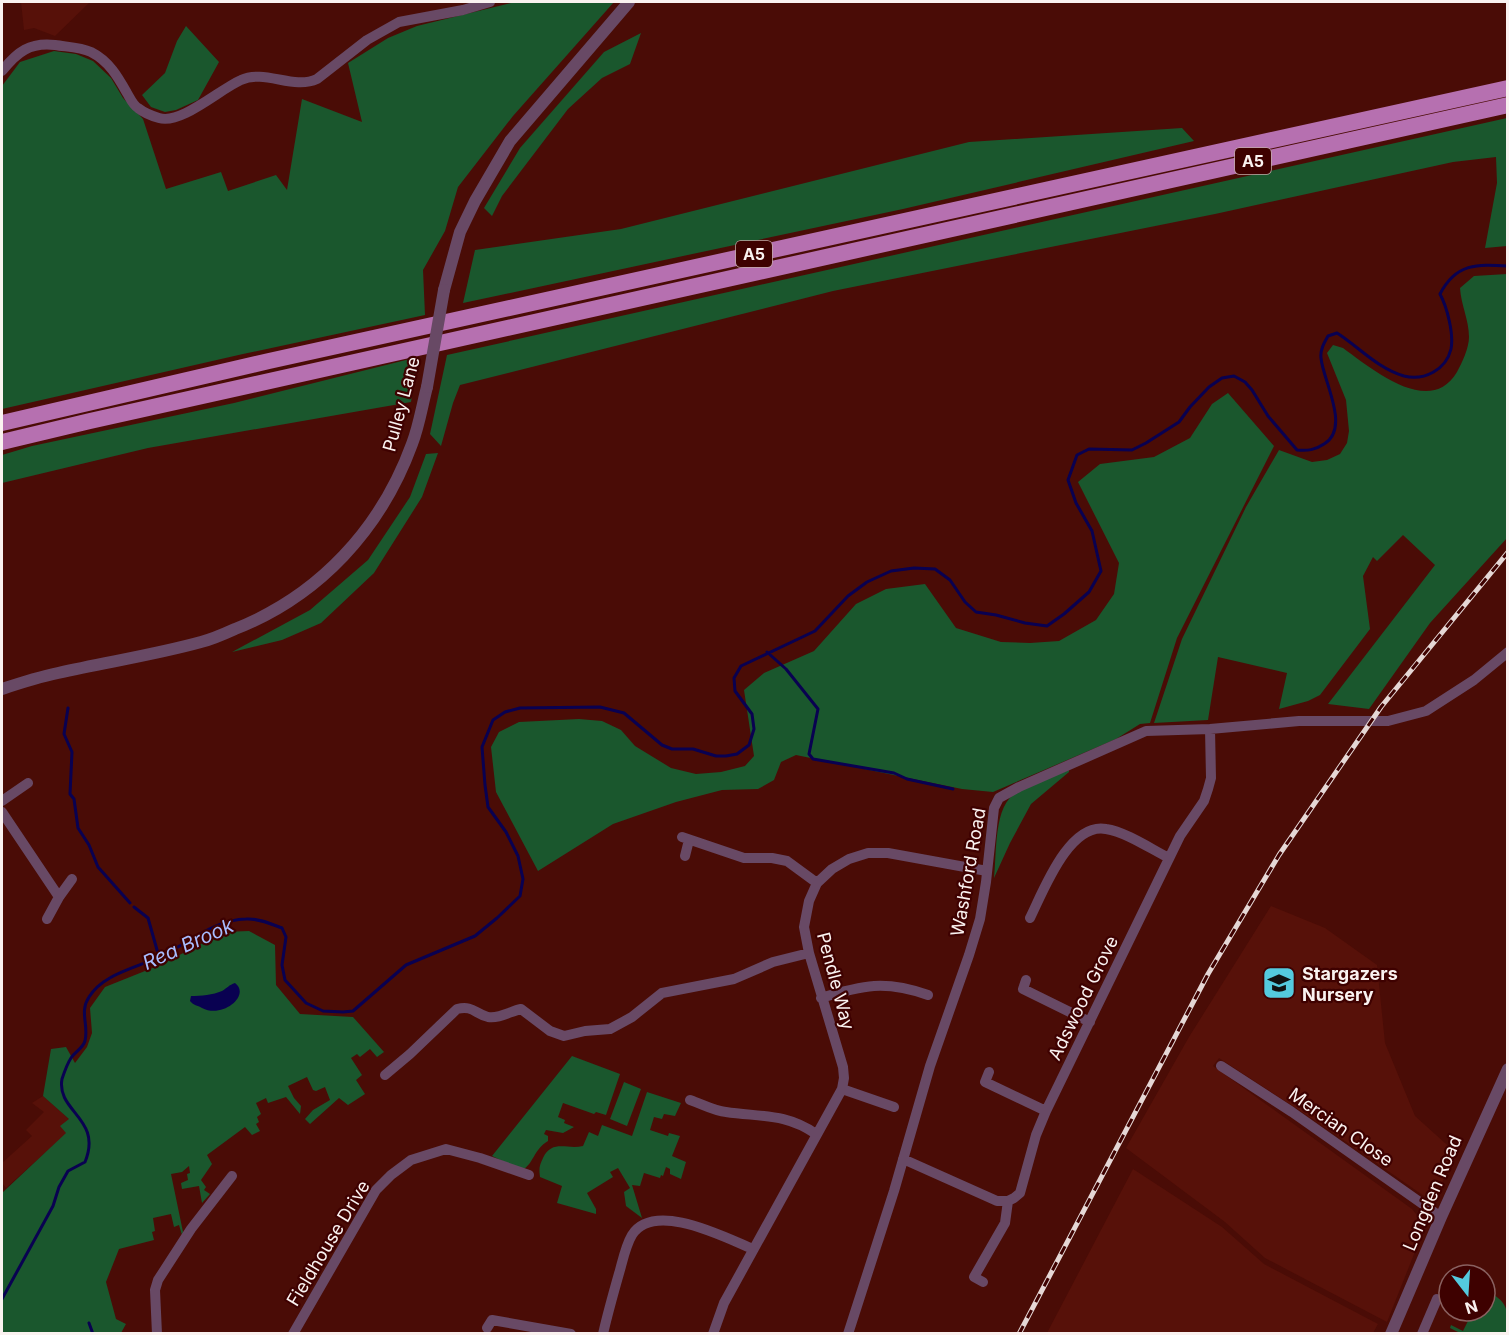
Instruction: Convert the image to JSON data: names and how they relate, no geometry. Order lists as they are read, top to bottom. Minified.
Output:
{"streets":{"highway":["A5"],"street":["Pulley Lane","Washford Road","Pendle Way","Adswood Grove","Mercian Close","Longden Road","Fieldhouse Drive"]},"crossings":[["Washford Road","Adswood Grove"],["Mercian Close","Longden Road"]],"water":["Rea Brook"],"places":{"school or university":["Stargazers Nursery"]},"north":"bottom"}
